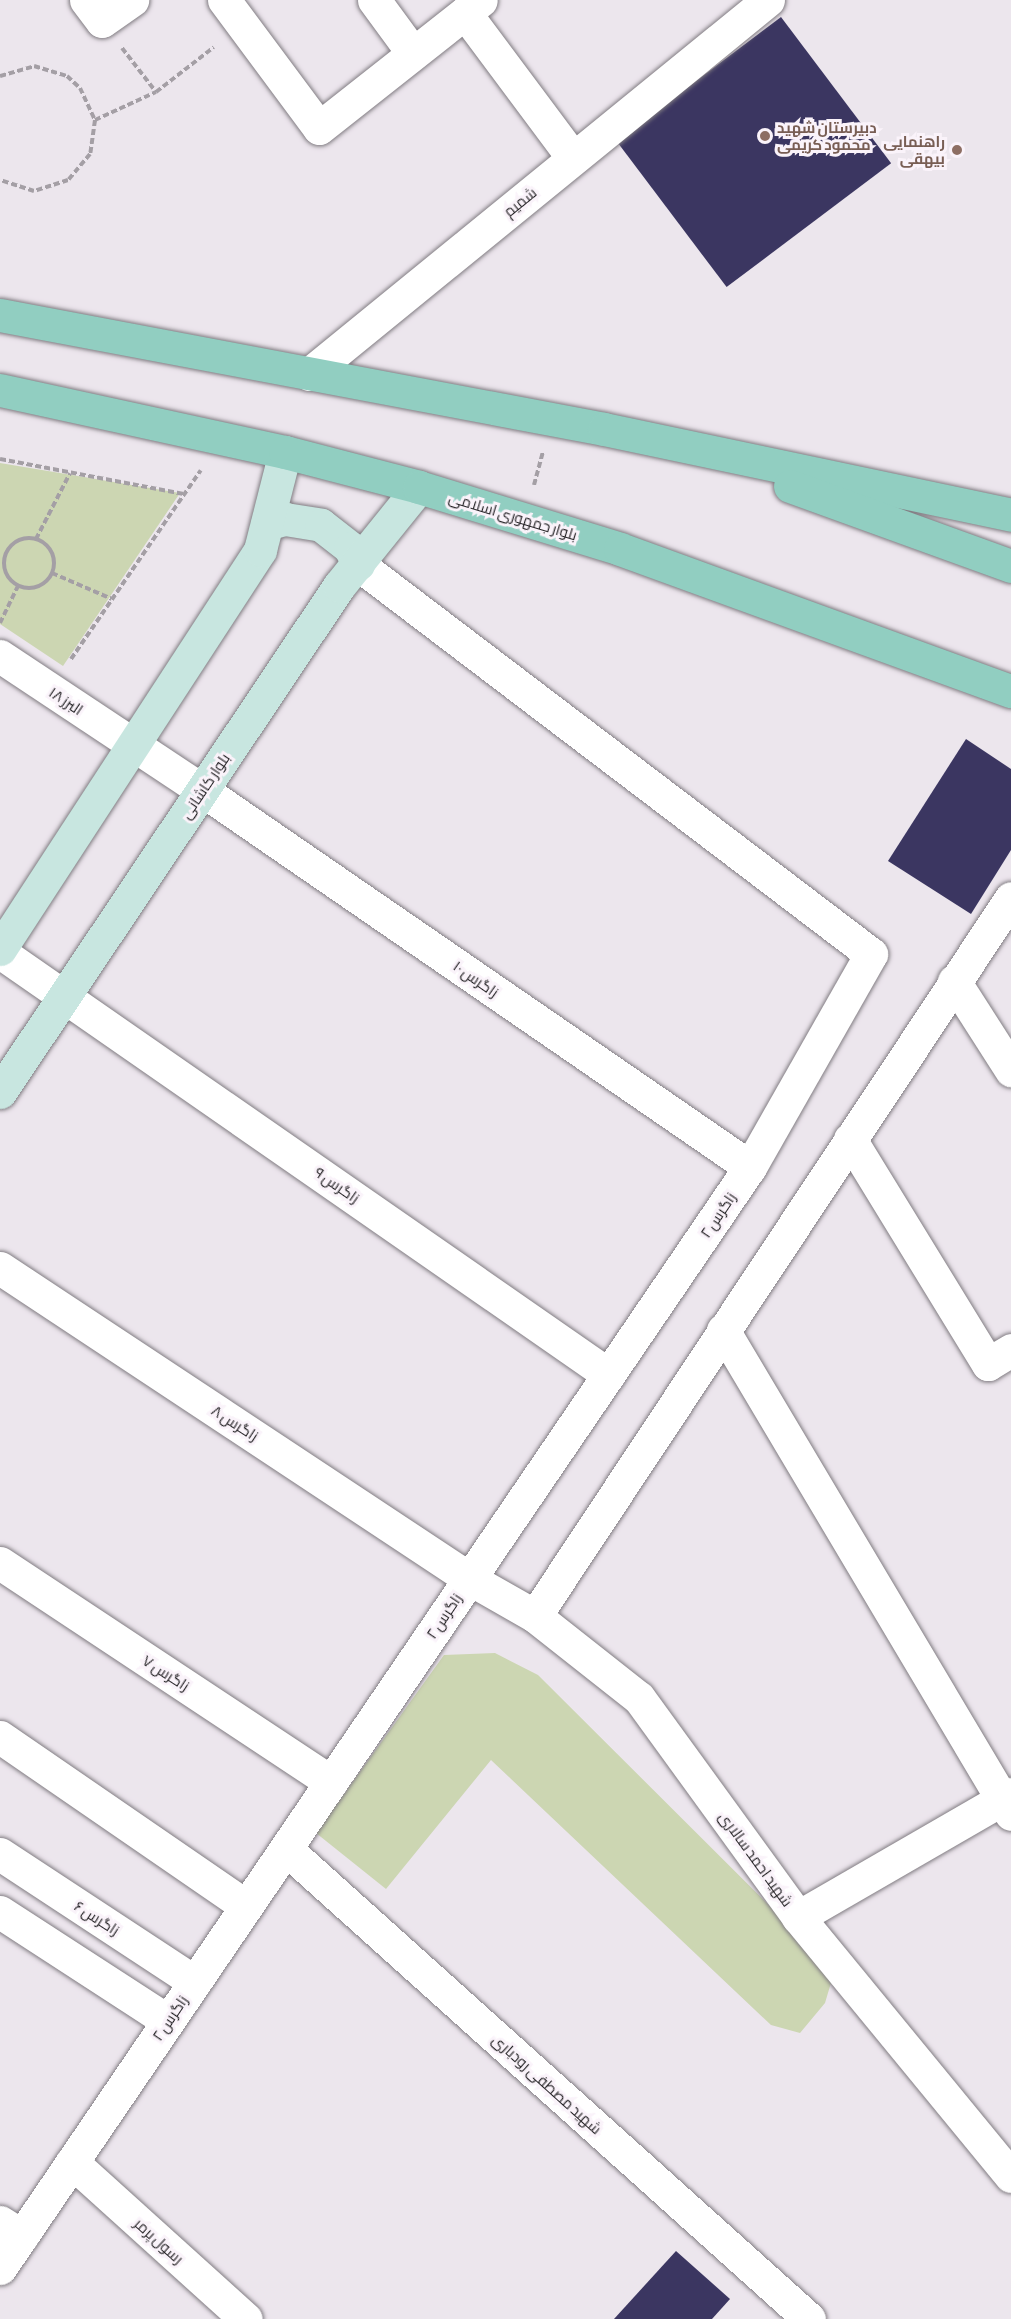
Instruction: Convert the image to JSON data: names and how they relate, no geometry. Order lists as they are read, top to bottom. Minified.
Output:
{"streets":{"main road":["بلوار جمهوری اسلامی","بلوار کاشانی"],"street":["شمیم","البرز ۱۸","زاگرس ۱۰","زاگرس ۹","زاگرس ۲","زاگرس ۸","زاگرس ۷","شهید احمد سالاری","زاگرس ۶","شهید مصطفی رودباری","رسول پرمر"]},"crossings":[["بلوار جمهوری اسلامی","بلوار کاشانی"],["البرز ۱۸","بلوار کاشانی"],["البرز ۱۸","زاگرس ۱۰"],["بلوار کاشانی","زاگرس ۱۰"],["بلوار کاشانی","زاگرس ۹"],["بلوار کاشانی","زاگرس ۲"],["زاگرس ۱۰","زاگرس ۲"],["زاگرس ۹","زاگرس ۲"],["زاگرس ۲","زاگرس ۸"],["زاگرس ۲","زاگرس ۷"],["زاگرس ۲","شهید احمد سالاری"],["زاگرس ۲","زاگرس ۶"],["زاگرس ۲","شهید مصطفی رودباری"],["زاگرس ۲","رسول پرمر"],["زاگرس ۸","شهید احمد سالاری"]],"places":["دبیرستان شهید محمود کریمی","راهنمایی بیهقی"]}
